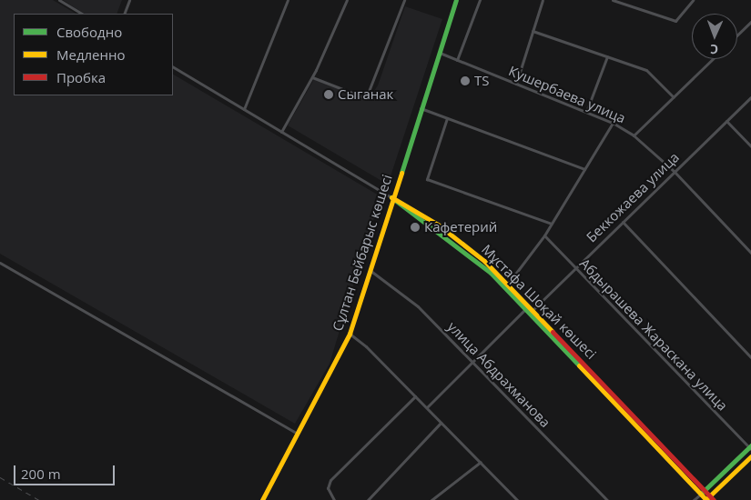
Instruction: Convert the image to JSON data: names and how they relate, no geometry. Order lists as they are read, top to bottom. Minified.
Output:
{"streets":{"street":["Кушербаева улица","Беккожаева улица","Сұлтан Бейбарыс көшесі","Мұстафа Шоқай көшесі","Абдырашева Жараскана улица","улица Абдрахманова"]},"crossings":[["Кушербаева улица","Беккожаева улица"],["Кушербаева улица","Сұлтан Бейбарыс көшесі"],["Беккожаева улица","Мұстафа Шоқай көшесі"],["Беккожаева улица","Абдырашева Жараскана улица"],["Сұлтан Бейбарыс көшесі","Мұстафа Шоқай көшесі"],["Сұлтан Бейбарыс көшесі","улица Абдрахманова"]],"places":["TS","Сыганак","Кафетерий"],"legend":["Свободно","Медленно","Пробка"],"scale_bar":"200 m","north":"bottom"}
